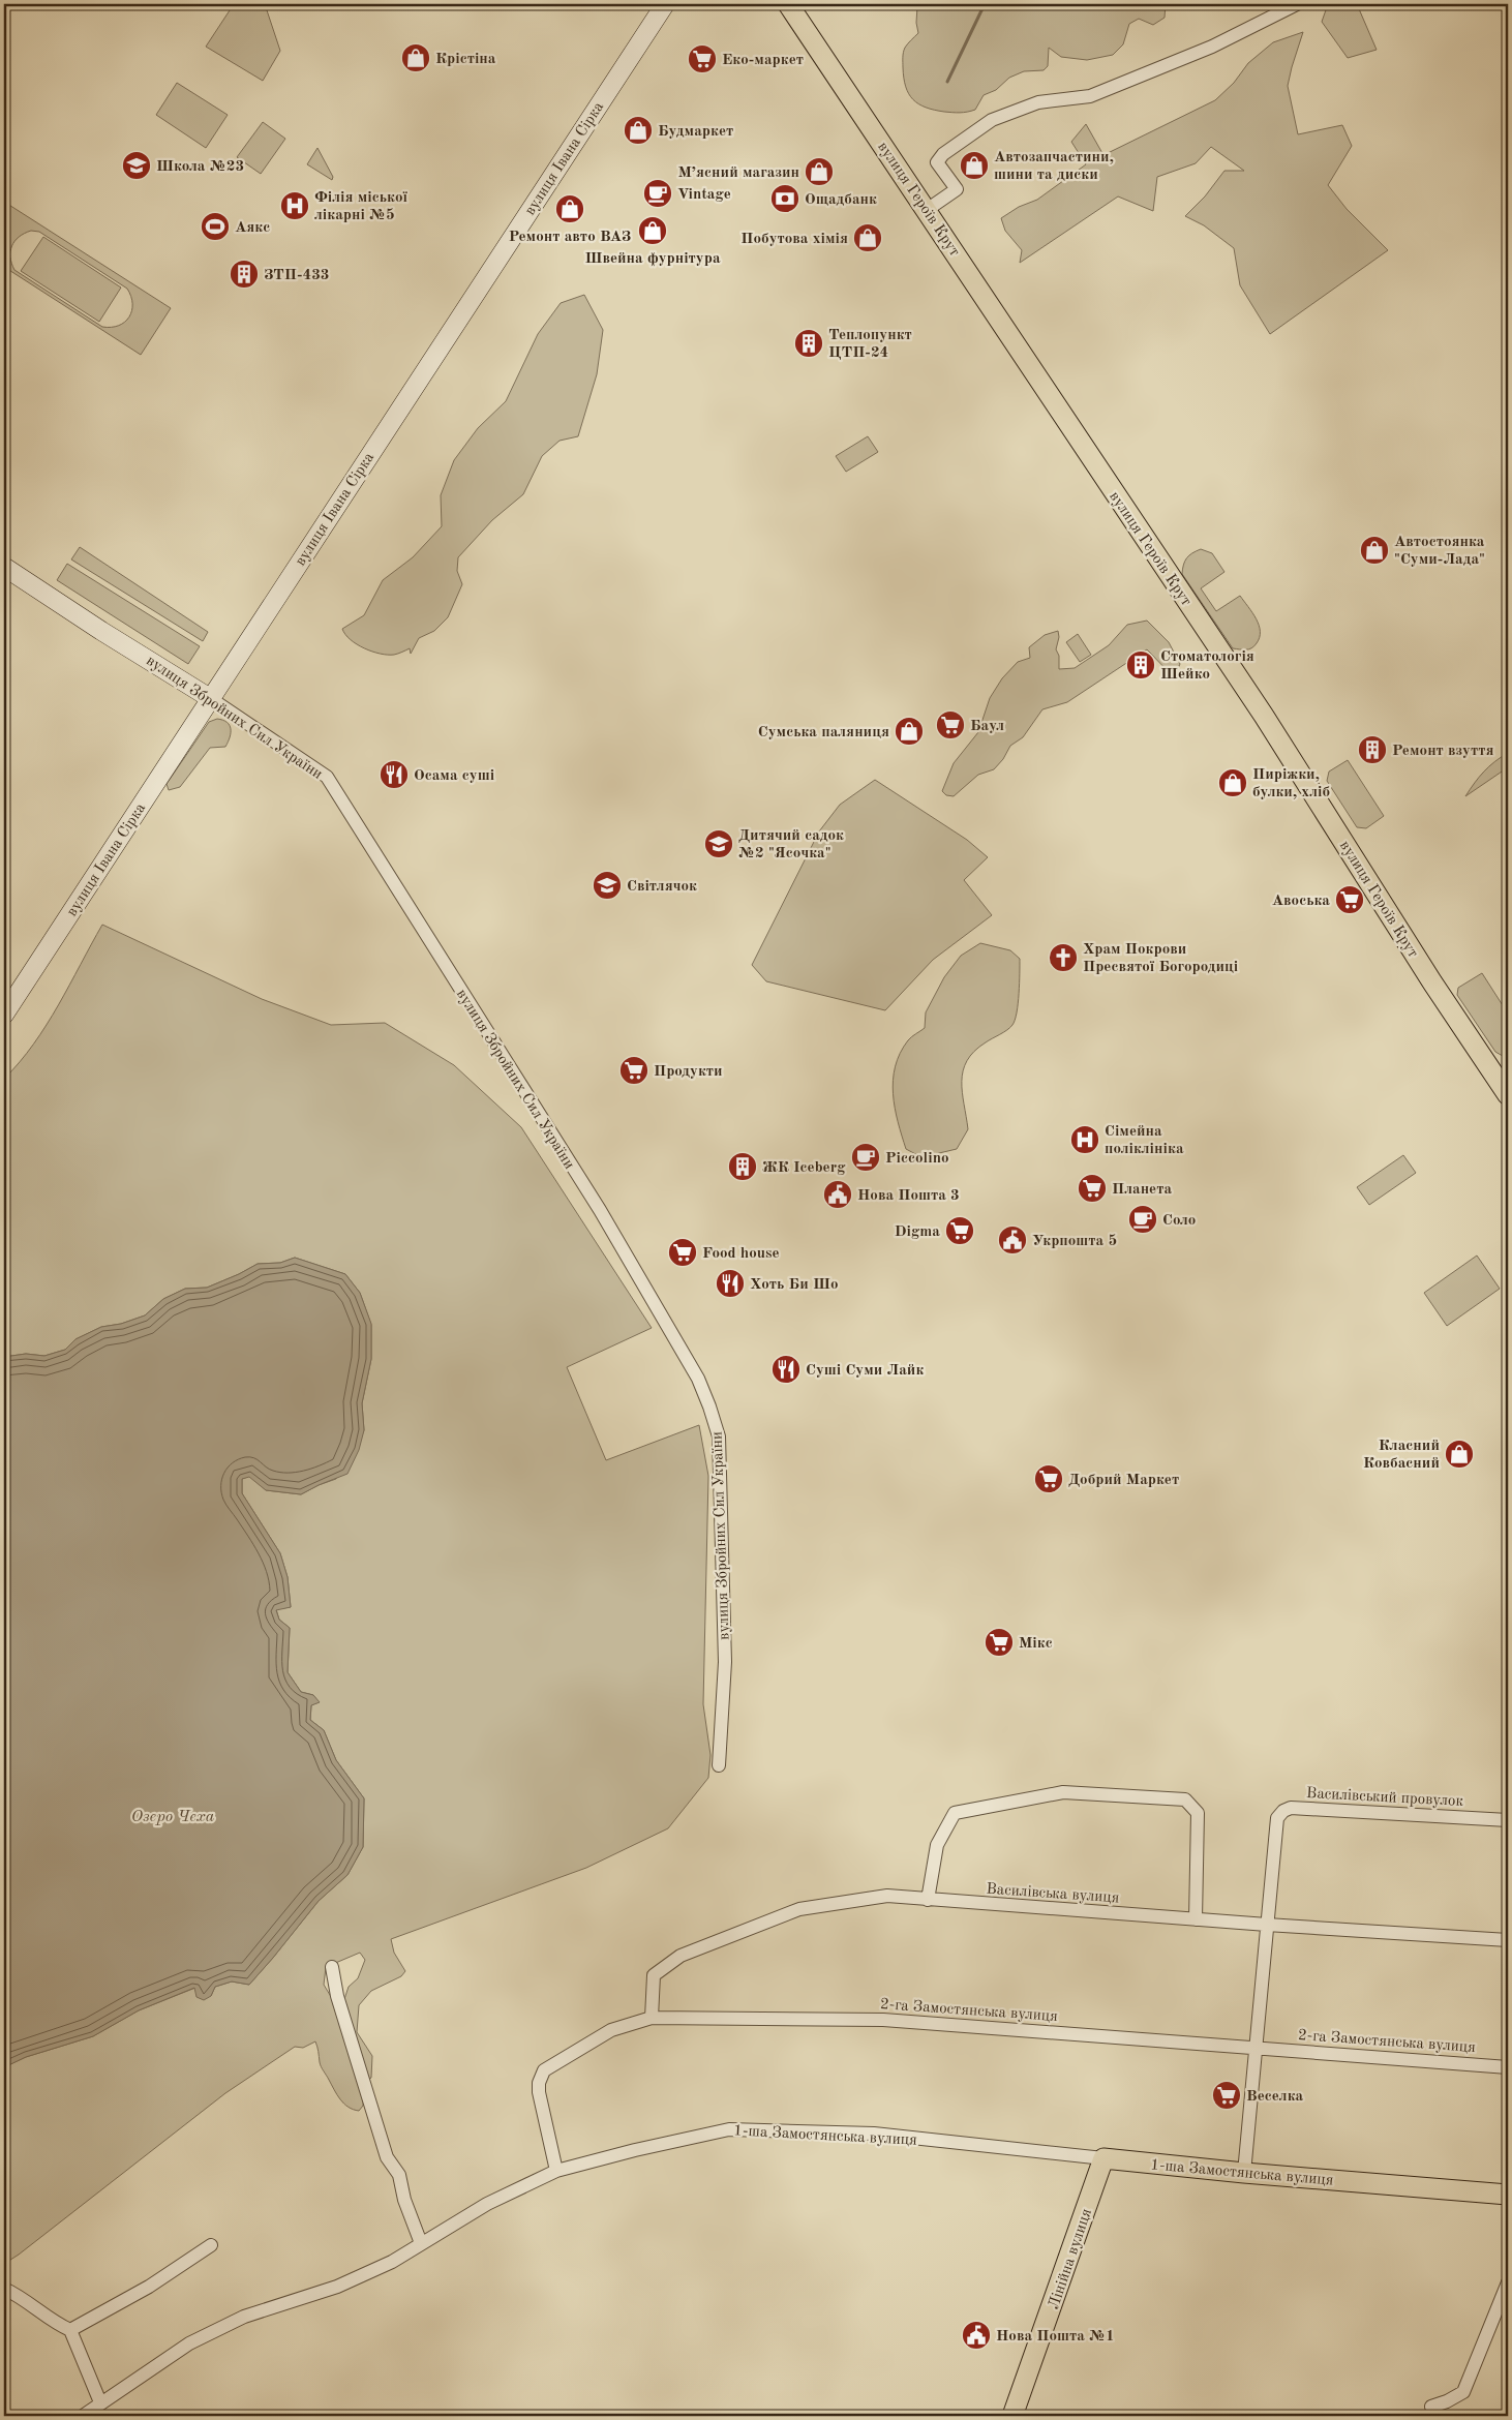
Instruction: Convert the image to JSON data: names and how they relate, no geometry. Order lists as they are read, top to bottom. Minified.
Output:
{"streets":{"main road":["вулиця Героїв Крут","1-ша Замостянська вулиця","Лінійна вулиця"],"street":["вулиця Івана Сірка","вулиця Збройних Сил України","Василівський провулок","Василівська вулиця","2-га Замостянська вулиця"]},"crossings":[["вулиця Івана Сірка","вулиця Збройних Сил України"],["Василівський провулок","Василівська вулиця"],["Василівська вулиця","2-га Замостянська вулиця"],["2-га Замостянська вулиця","1-ша Замостянська вулиця"],["1-ша Замостянська вулиця","Лінійна вулиця"]],"water":["Озеро Чеха"],"places":{"shop":["Крістіна","Будмаркет","Автозапчастини, шини та диски","М’ясний магазин","Ремонт авто ВАЗ","Швейна фурнітура","Побутова хімія","Автостоянка \"Суми-Лада\"","Сумська паляниця","Пиріжки, булки, хліб","Класний Ковбасний"],"supermarket":["Еко-маркет","Баул","Авоська","Продукти","Планета","Digma","Food house","Добрий Маркет","Мікс","Веселка"],"school or university":["Школа №23","Дитячий садок №2 \"Ясочка\"","Світлячок"],"cafe":["Vintage","Piccolino","Соло"],"bank":["Ощадбанк"],"hospital":["Філія міської лікарні №5","Сімейна поліклініка"],"sports":["Аякс"],"building":["ЗТП-433","Теплопункт ЦТП-24","Стоматологія Шейко","Ремонт взуття","ЖК Iceberg"],"restaurant":["Осама суші","Хоть Би Шо","Суші Суми Лайк"],"church":["Храм Покрови Пресвятої Богородиці"],"public building":["Нова Пошта 3","Укрпошта 5","Нова Пошта №1"]}}
